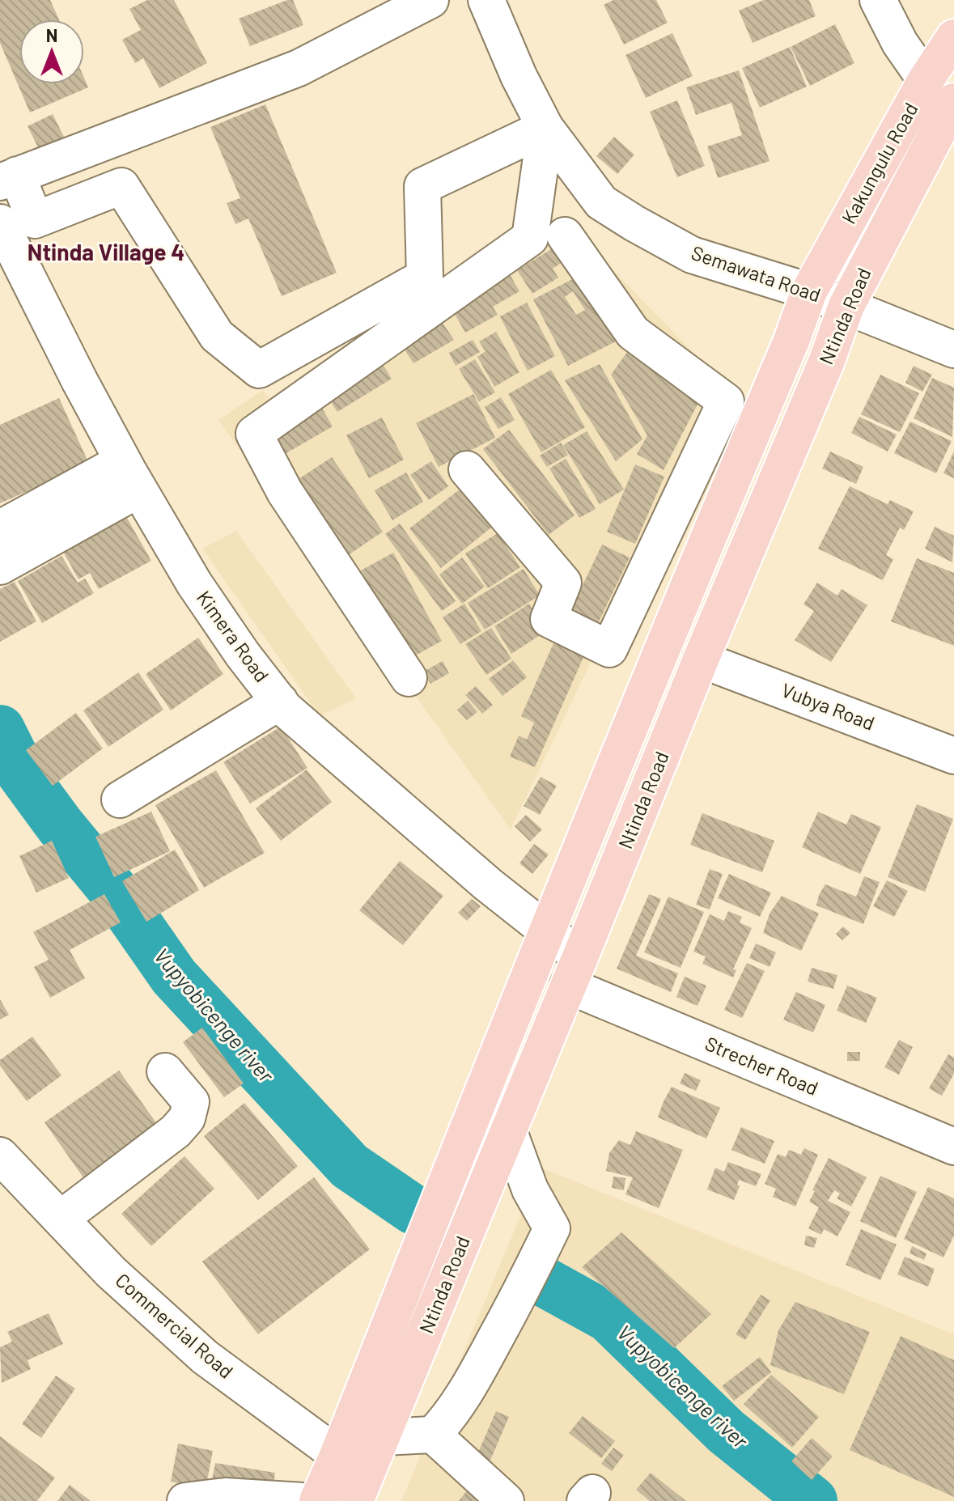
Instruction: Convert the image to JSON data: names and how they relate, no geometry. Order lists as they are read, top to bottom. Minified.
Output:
{"streets":{"main road":["Kakungulu Road","Ntinda Road"],"street":["Semawata Road","Kimera Road","Vubya Road","Strecher Road","Commercial Road"]},"crossings":[["Kakungulu Road","Semawata Road"],["Kakungulu Road","Ntinda Road"],["Semawata Road","Ntinda Road"],["Ntinda Road","Kimera Road"],["Ntinda Road","Vubya Road"],["Ntinda Road","Strecher Road"],["Ntinda Road","Commercial Road"],["Kimera Road","Strecher Road"]],"districts":["Ntinda Village 4"],"water":["Vupyobicenge river"],"north":"top"}
